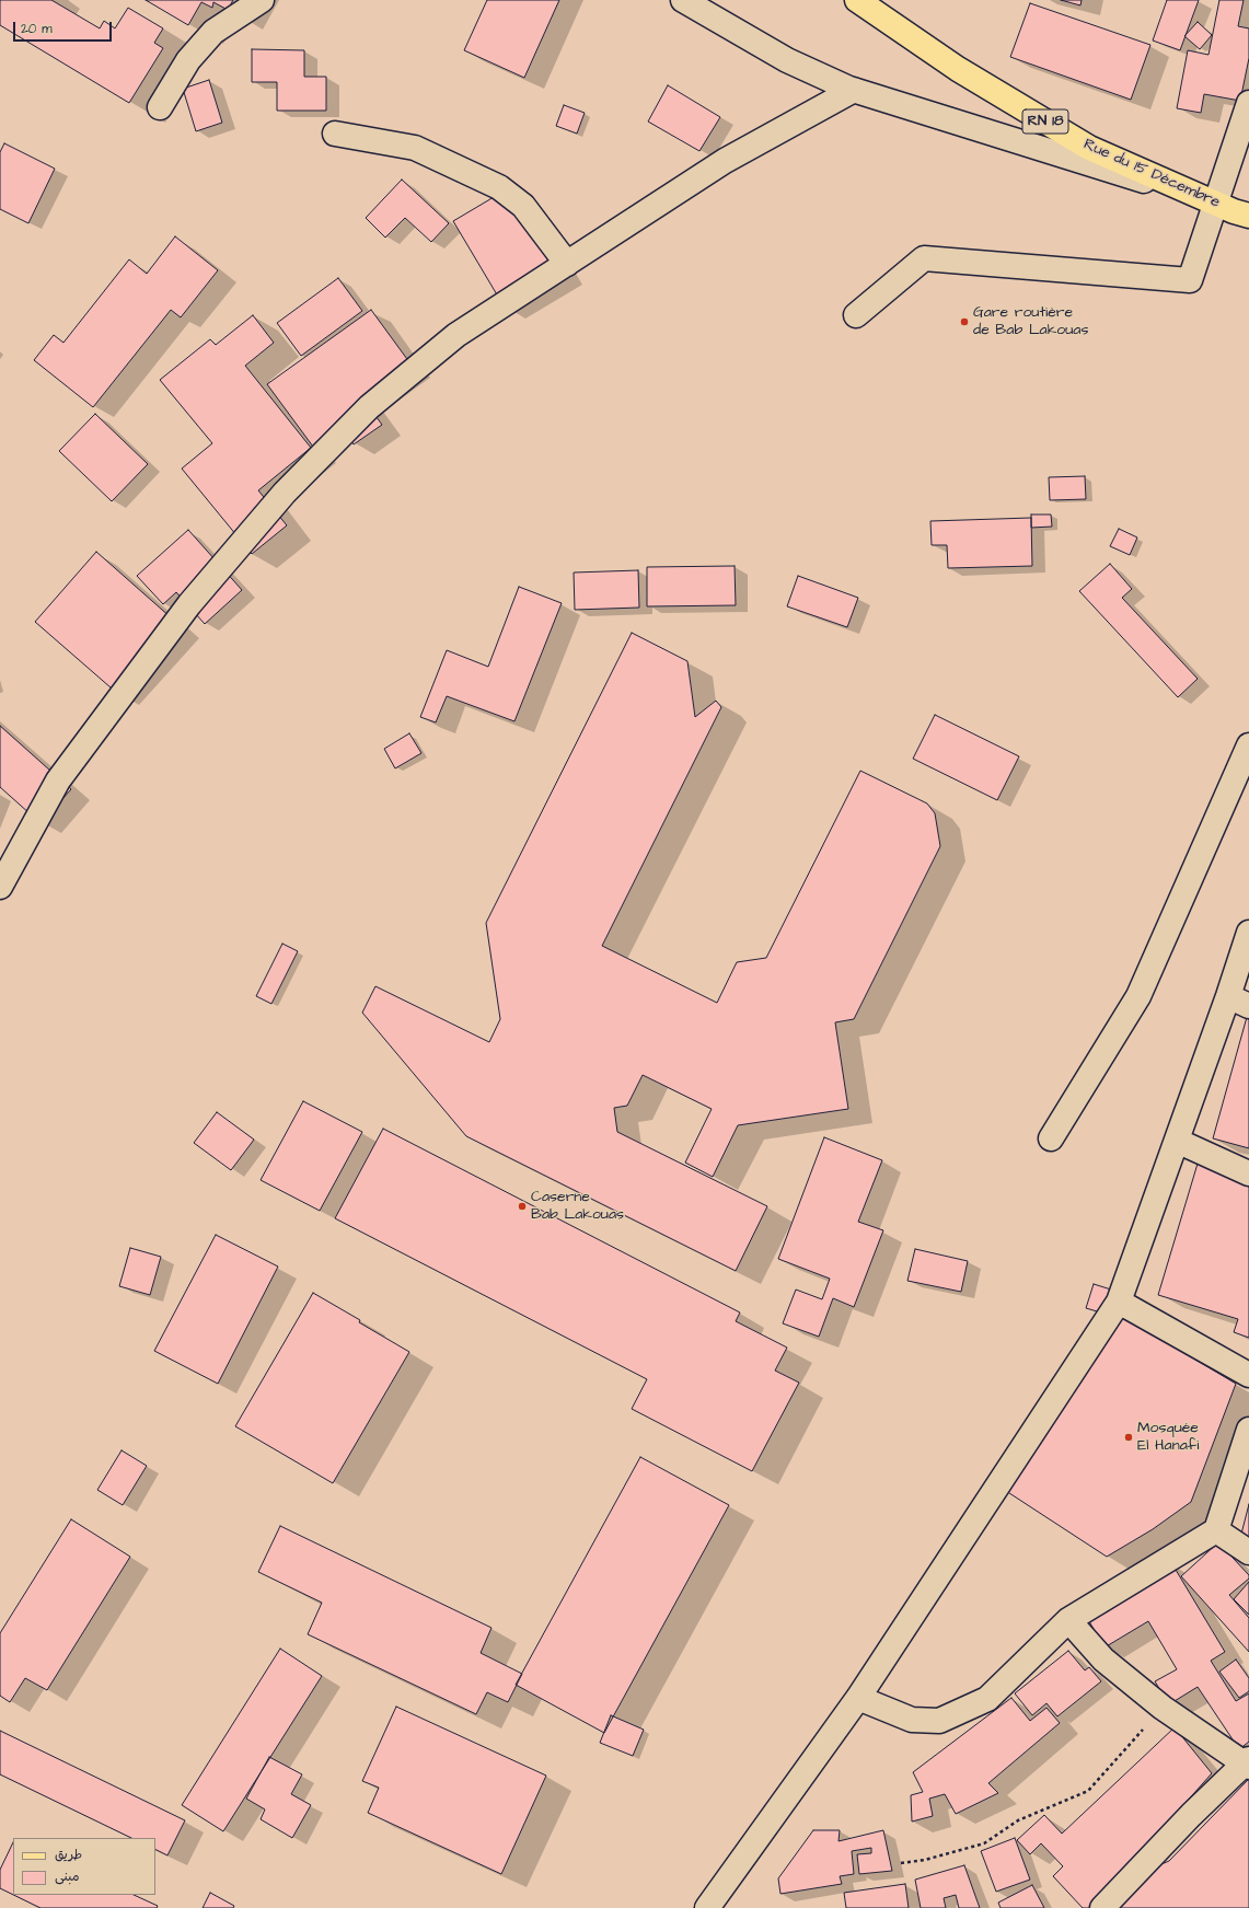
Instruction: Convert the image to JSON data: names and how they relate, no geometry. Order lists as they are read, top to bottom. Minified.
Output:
{"streets":{"main road":["RN 18","Rue du 15 Décembre"]},"places":["Gare routière de Bab Lakouas","Caserne Bab Lakouas","Mosquée El Hanafi"],"legend":["طريق","مبنى"],"scale_bar":"20 m"}
